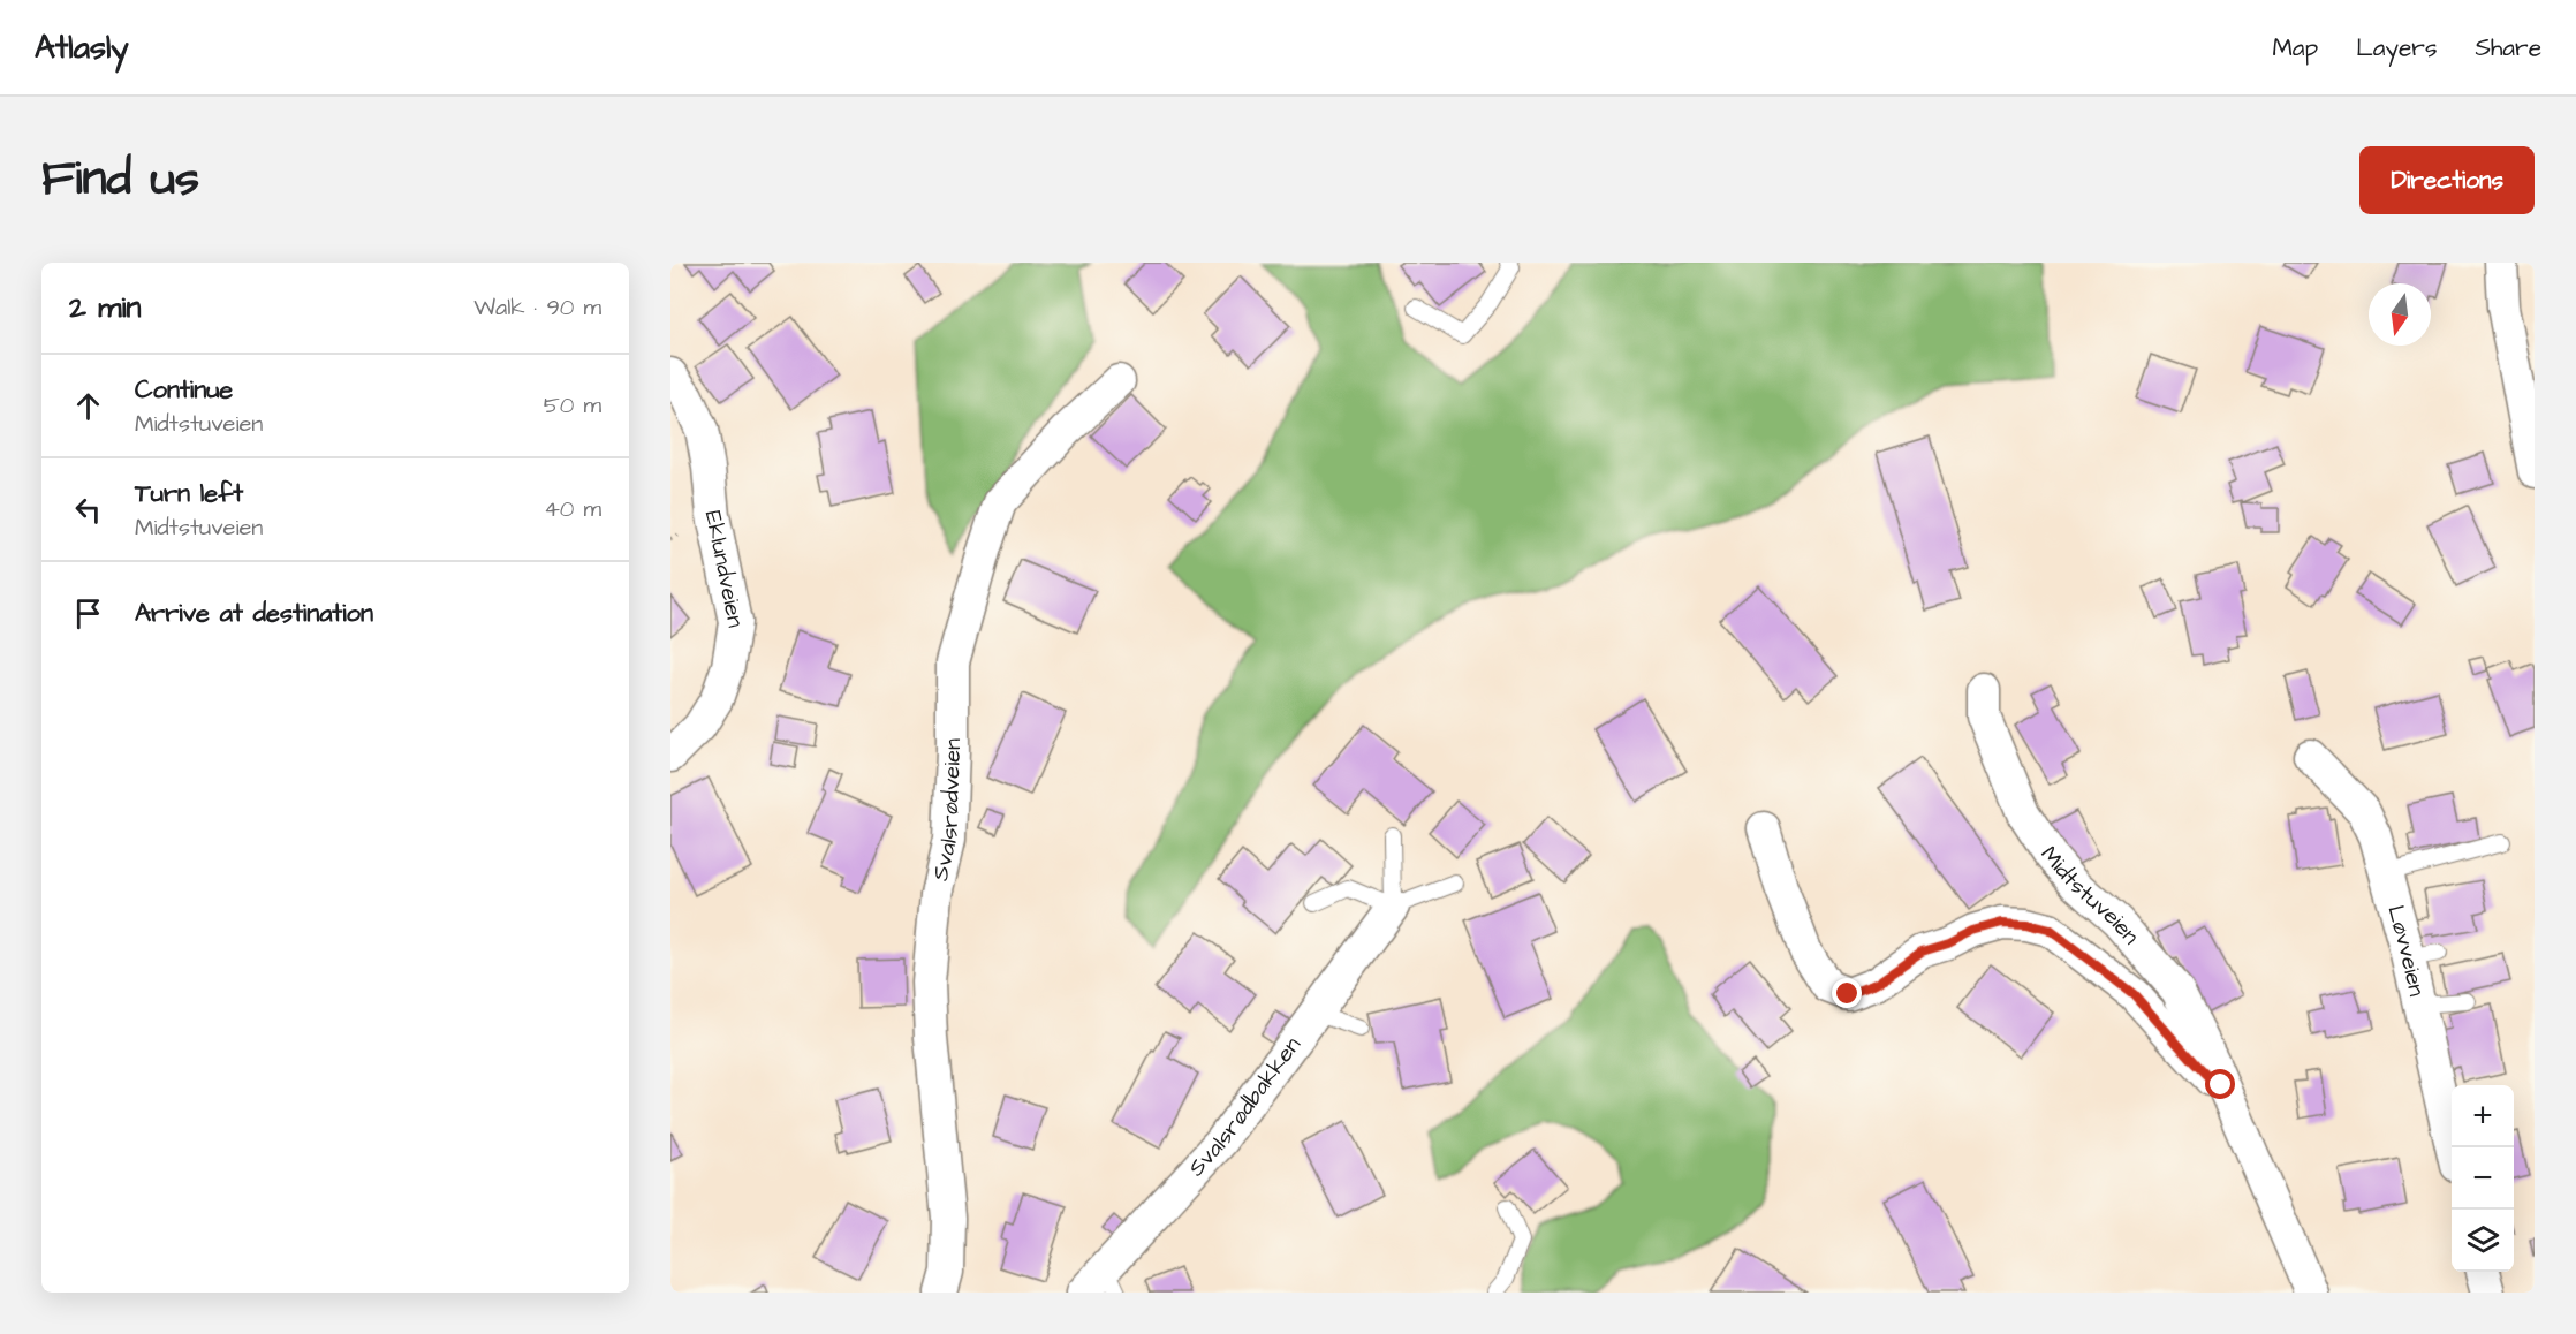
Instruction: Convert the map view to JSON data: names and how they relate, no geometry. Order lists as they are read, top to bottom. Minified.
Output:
{"streets":{"street":["Eklundveien","Svalsrødveien","Midtstuveien","Løvveien","Svalsrødbakken"]},"north":"bottom","page":{"header":"Atlasly","nav":["Map","Layers","Share"],"title":"Find us","buttons":"Directions","heading":["2 min","Walk · 90 m"],"list":[["Continue","Midtstuveien","50 m"],["Turn left","Midtstuveien","40 m"],"Arrive at destination"],"map_buttons":["+","−"]}}
